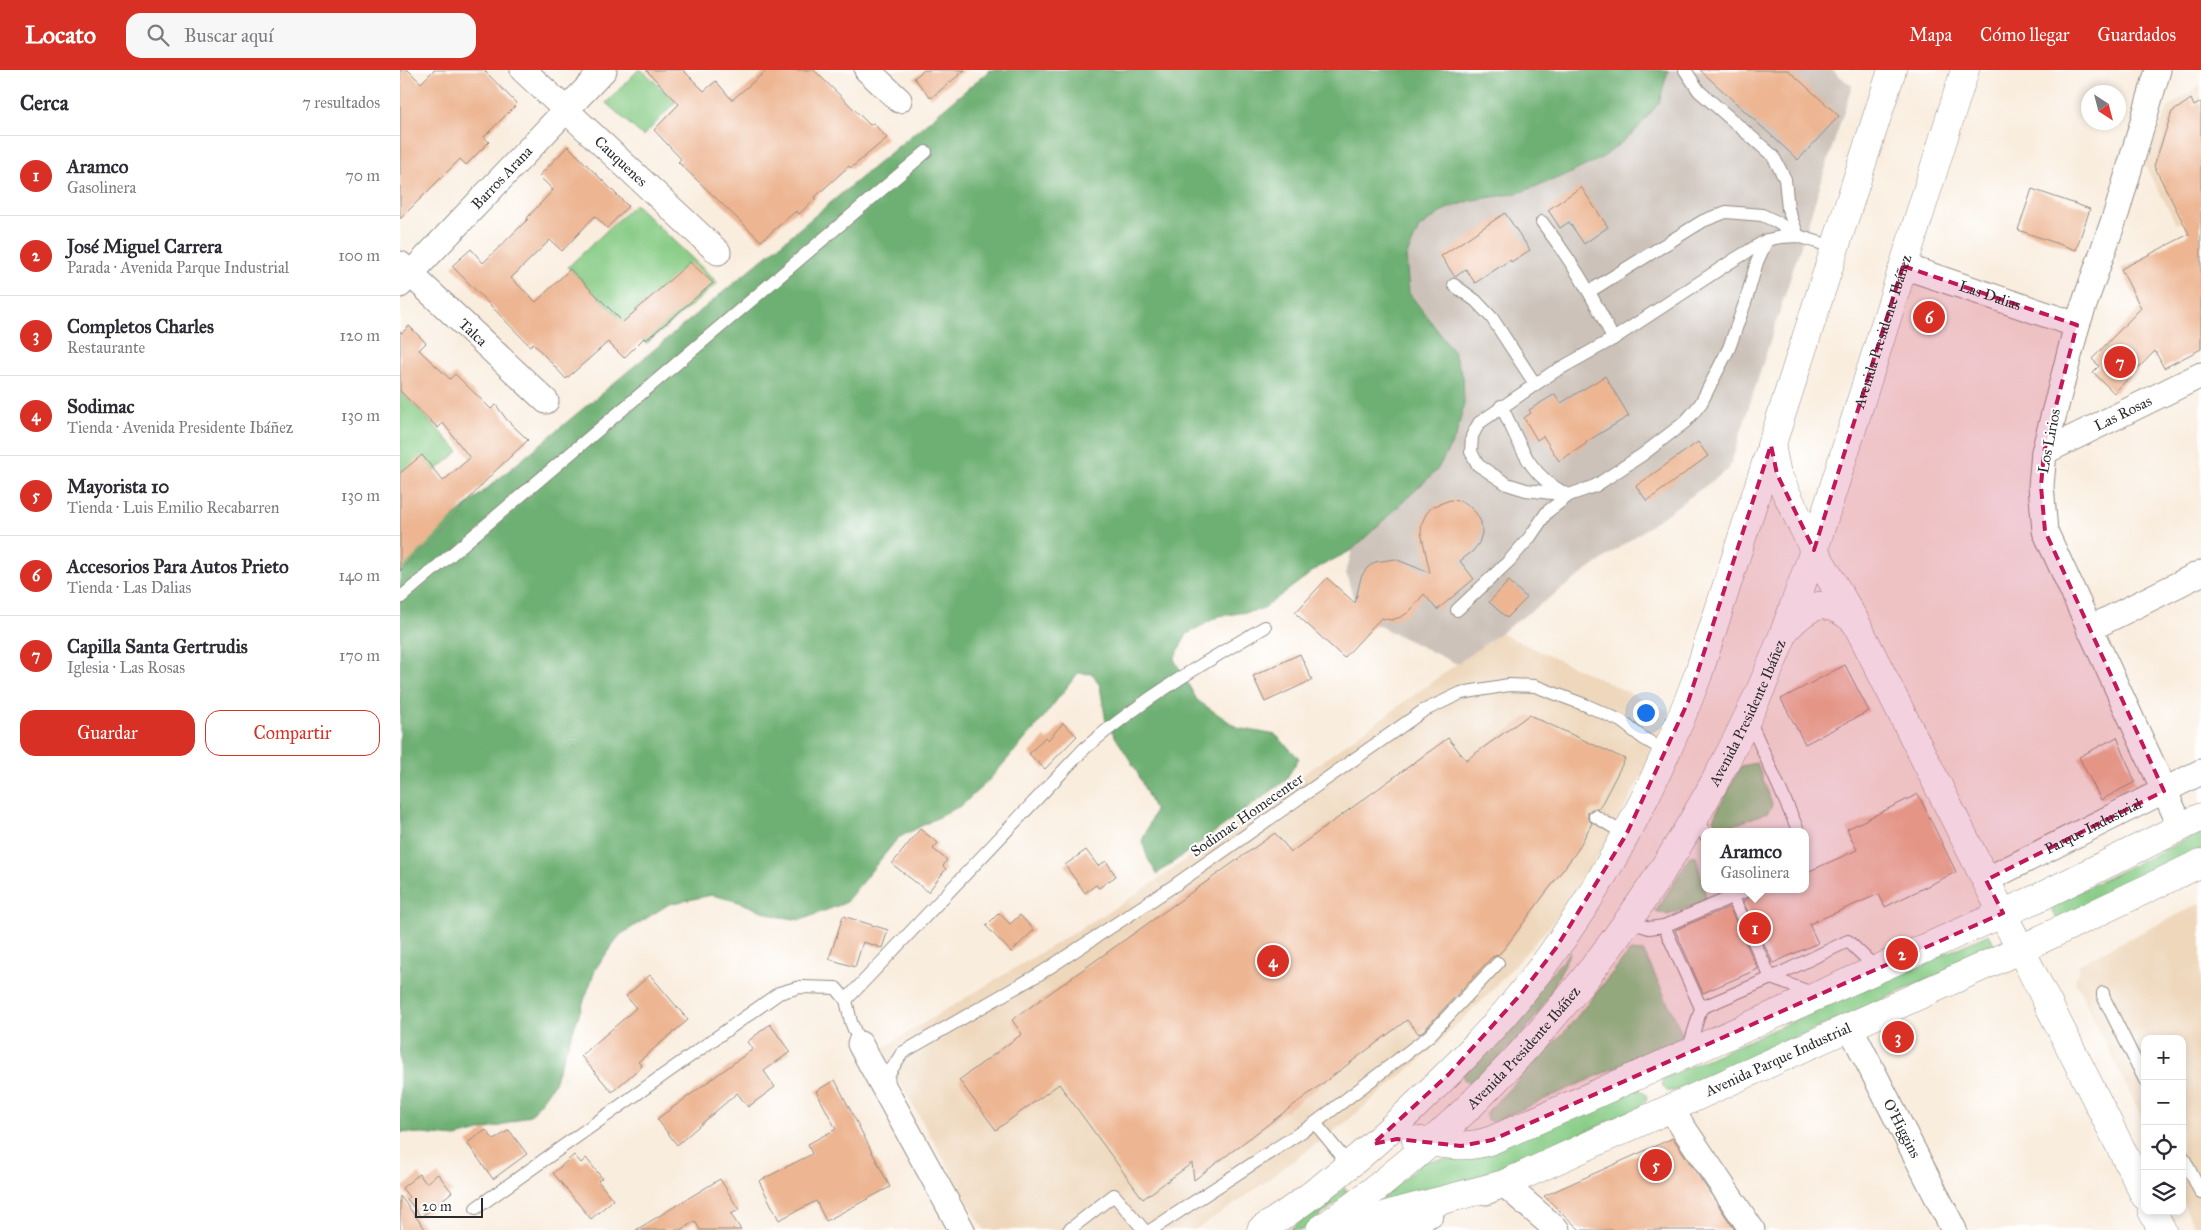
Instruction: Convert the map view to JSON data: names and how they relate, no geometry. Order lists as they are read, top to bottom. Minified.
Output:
{"streets":{"main road":["Avenida Presidente Ibáñez","Avenida Parque Industrial"],"street":["Cauquenes","Barros Arana","Las Dalias","Talca","Las Rosas","Los Lirios","Parque Industrial","O'Higgins"],"lane":["Sodimac Homecenter"]},"crossings":[["Cauquenes","Barros Arana"],["Barros Arana","Talca"],["Las Dalias","Avenida Presidente Ibáñez"],["Las Dalias","Los Lirios"],["Las Rosas","Los Lirios"],["Los Lirios","Parque Industrial"],["Avenida Parque Industrial","O'Higgins"]],"scale_bar":"20 m","north":"bottom right","page":{"header":"Locato","search":"Buscar aquí","nav":["Mapa","Cómo llegar","Guardados"],"heading":["Cerca","7 resultados"],"list":[{"mark":"1","name":"Aramco","note":"Gasolinera","value":"70 m"},{"mark":"2","name":"José Miguel Carrera","note":"Parada · Avenida Parque Industrial","value":"100 m"},{"mark":"3","name":"Completos Charles","note":"Restaurante","value":"120 m"},{"mark":"4","name":"Sodimac","note":"Tienda · Avenida Presidente Ibáñez","value":"130 m"},{"mark":"5","name":"Mayorista 10","note":"Tienda · Luis Emilio Recabarren","value":"130 m"},{"mark":"6","name":"Accesorios Para Autos Prieto","note":"Tienda · Las Dalias","value":"140 m"},{"mark":"7","name":"Capilla Santa Gertrudis","note":"Iglesia · Las Rosas","value":"170 m"}],"pins":["6","7","1","2","4","3","5"],"buttons":["Guardar","Compartir"],"popup":["Aramco","Gasolinera"],"map_buttons":["+","−"],"scale":"20 m"}}
